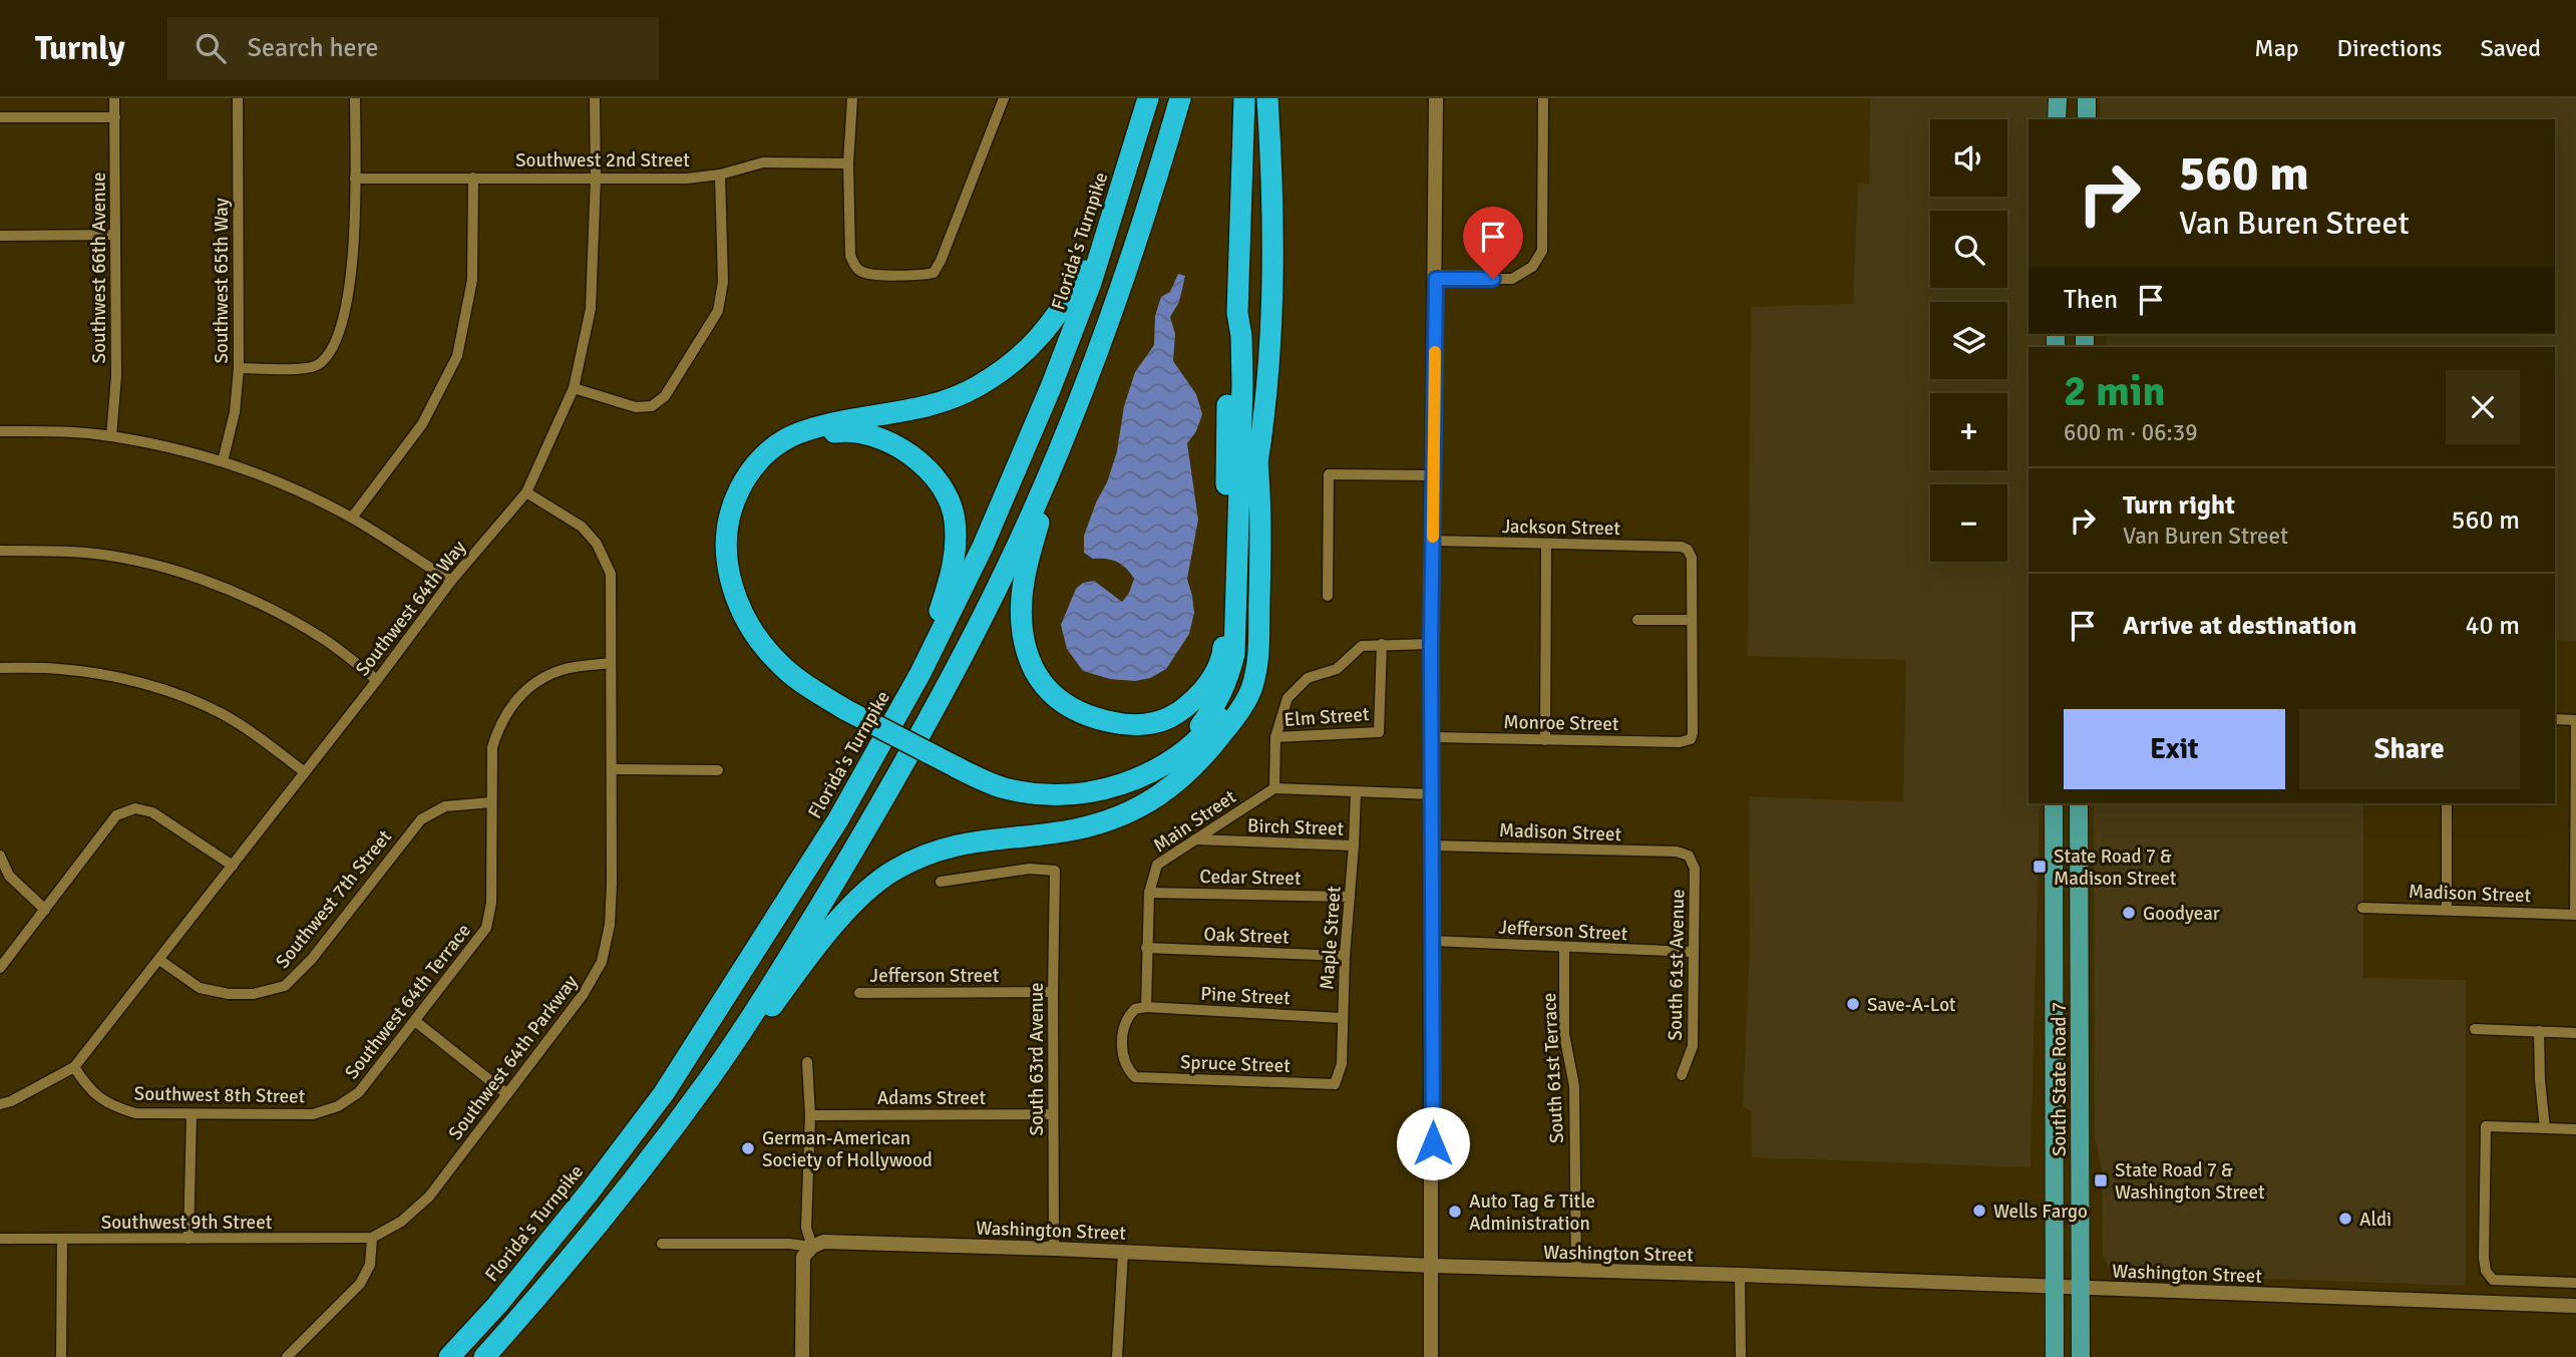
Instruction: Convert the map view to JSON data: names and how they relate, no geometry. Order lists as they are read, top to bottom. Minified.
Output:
{"streets":{"highway":["Florida's Turnpike"],"main road":["South State Road 7"],"street":["Southwest 2nd Street","Southwest 66th Avenue","Southwest 65th Way","Jackson Street","Southwest 64th Way","Elm Street","Monroe Street","Main Street","Birch Street","Madison Street","Cedar Street","Southwest 7th Street","Jefferson Street","Oak Street","Maple Street","South 61st Avenue","Pine Street","Southwest 64th Terrace","Southwest 64th Parkway","South 63rd Avenue","Spruce Street","South 61st Terrace","Southwest 8th Street","Adams Street","Southwest 9th Street","Washington Street"]},"crossings":[["Southwest 2nd Street","Southwest 64th Way"],["Jackson Street","Monroe Street"],["Southwest 64th Way","Southwest 7th Street"],["Southwest 64th Way","Southwest 64th Parkway"],["Southwest 64th Way","Southwest 8th Street"],["Main Street","Birch Street"],["Main Street","Cedar Street"],["Main Street","Oak Street"],["Main Street","Pine Street"],["Main Street","Spruce Street"],["Birch Street","Maple Street"],["Madison Street","South 61st Avenue"],["Cedar Street","Maple Street"],["Southwest 7th Street","Southwest 64th Terrace"],["Jefferson Street","South 61st Avenue"],["Jefferson Street","South 63rd Avenue"],["Jefferson Street","South 61st Terrace"],["Oak Street","Maple Street"],["Maple Street","Pine Street"],["Maple Street","Spruce Street"],["Pine Street","Spruce Street"],["Southwest 64th Terrace","Southwest 64th Parkway"],["Southwest 64th Terrace","Southwest 8th Street"],["Southwest 64th Parkway","Southwest 9th Street"],["South 63rd Avenue","Adams Street"],["South 63rd Avenue","Washington Street"],["South 61st Terrace","Washington Street"],["South State Road 7","Washington Street"]],"places":{"transit":["State Road 7 & Madison Street","State Road 7 & Washington Street"],"other":["Goodyear","Save-A-Lot","German-American Society of Hollywood","Wells Fargo","Auto Tag & Title Administration","Aldi"]},"page":{"header":"Turnly","search":"Search here","nav":["Map","Directions","Saved"],"map_buttons":["+","−"],"turn":["560 m","Van Buren Street"],"then":"Then","heading":["2 min","600 m · 06:39"],"list":[{"name":"Turn right","note":"Van Buren Street","value":"560 m"},{"name":"Arrive at destination","value":"40 m"}],"buttons":["Exit","Share"]}}
